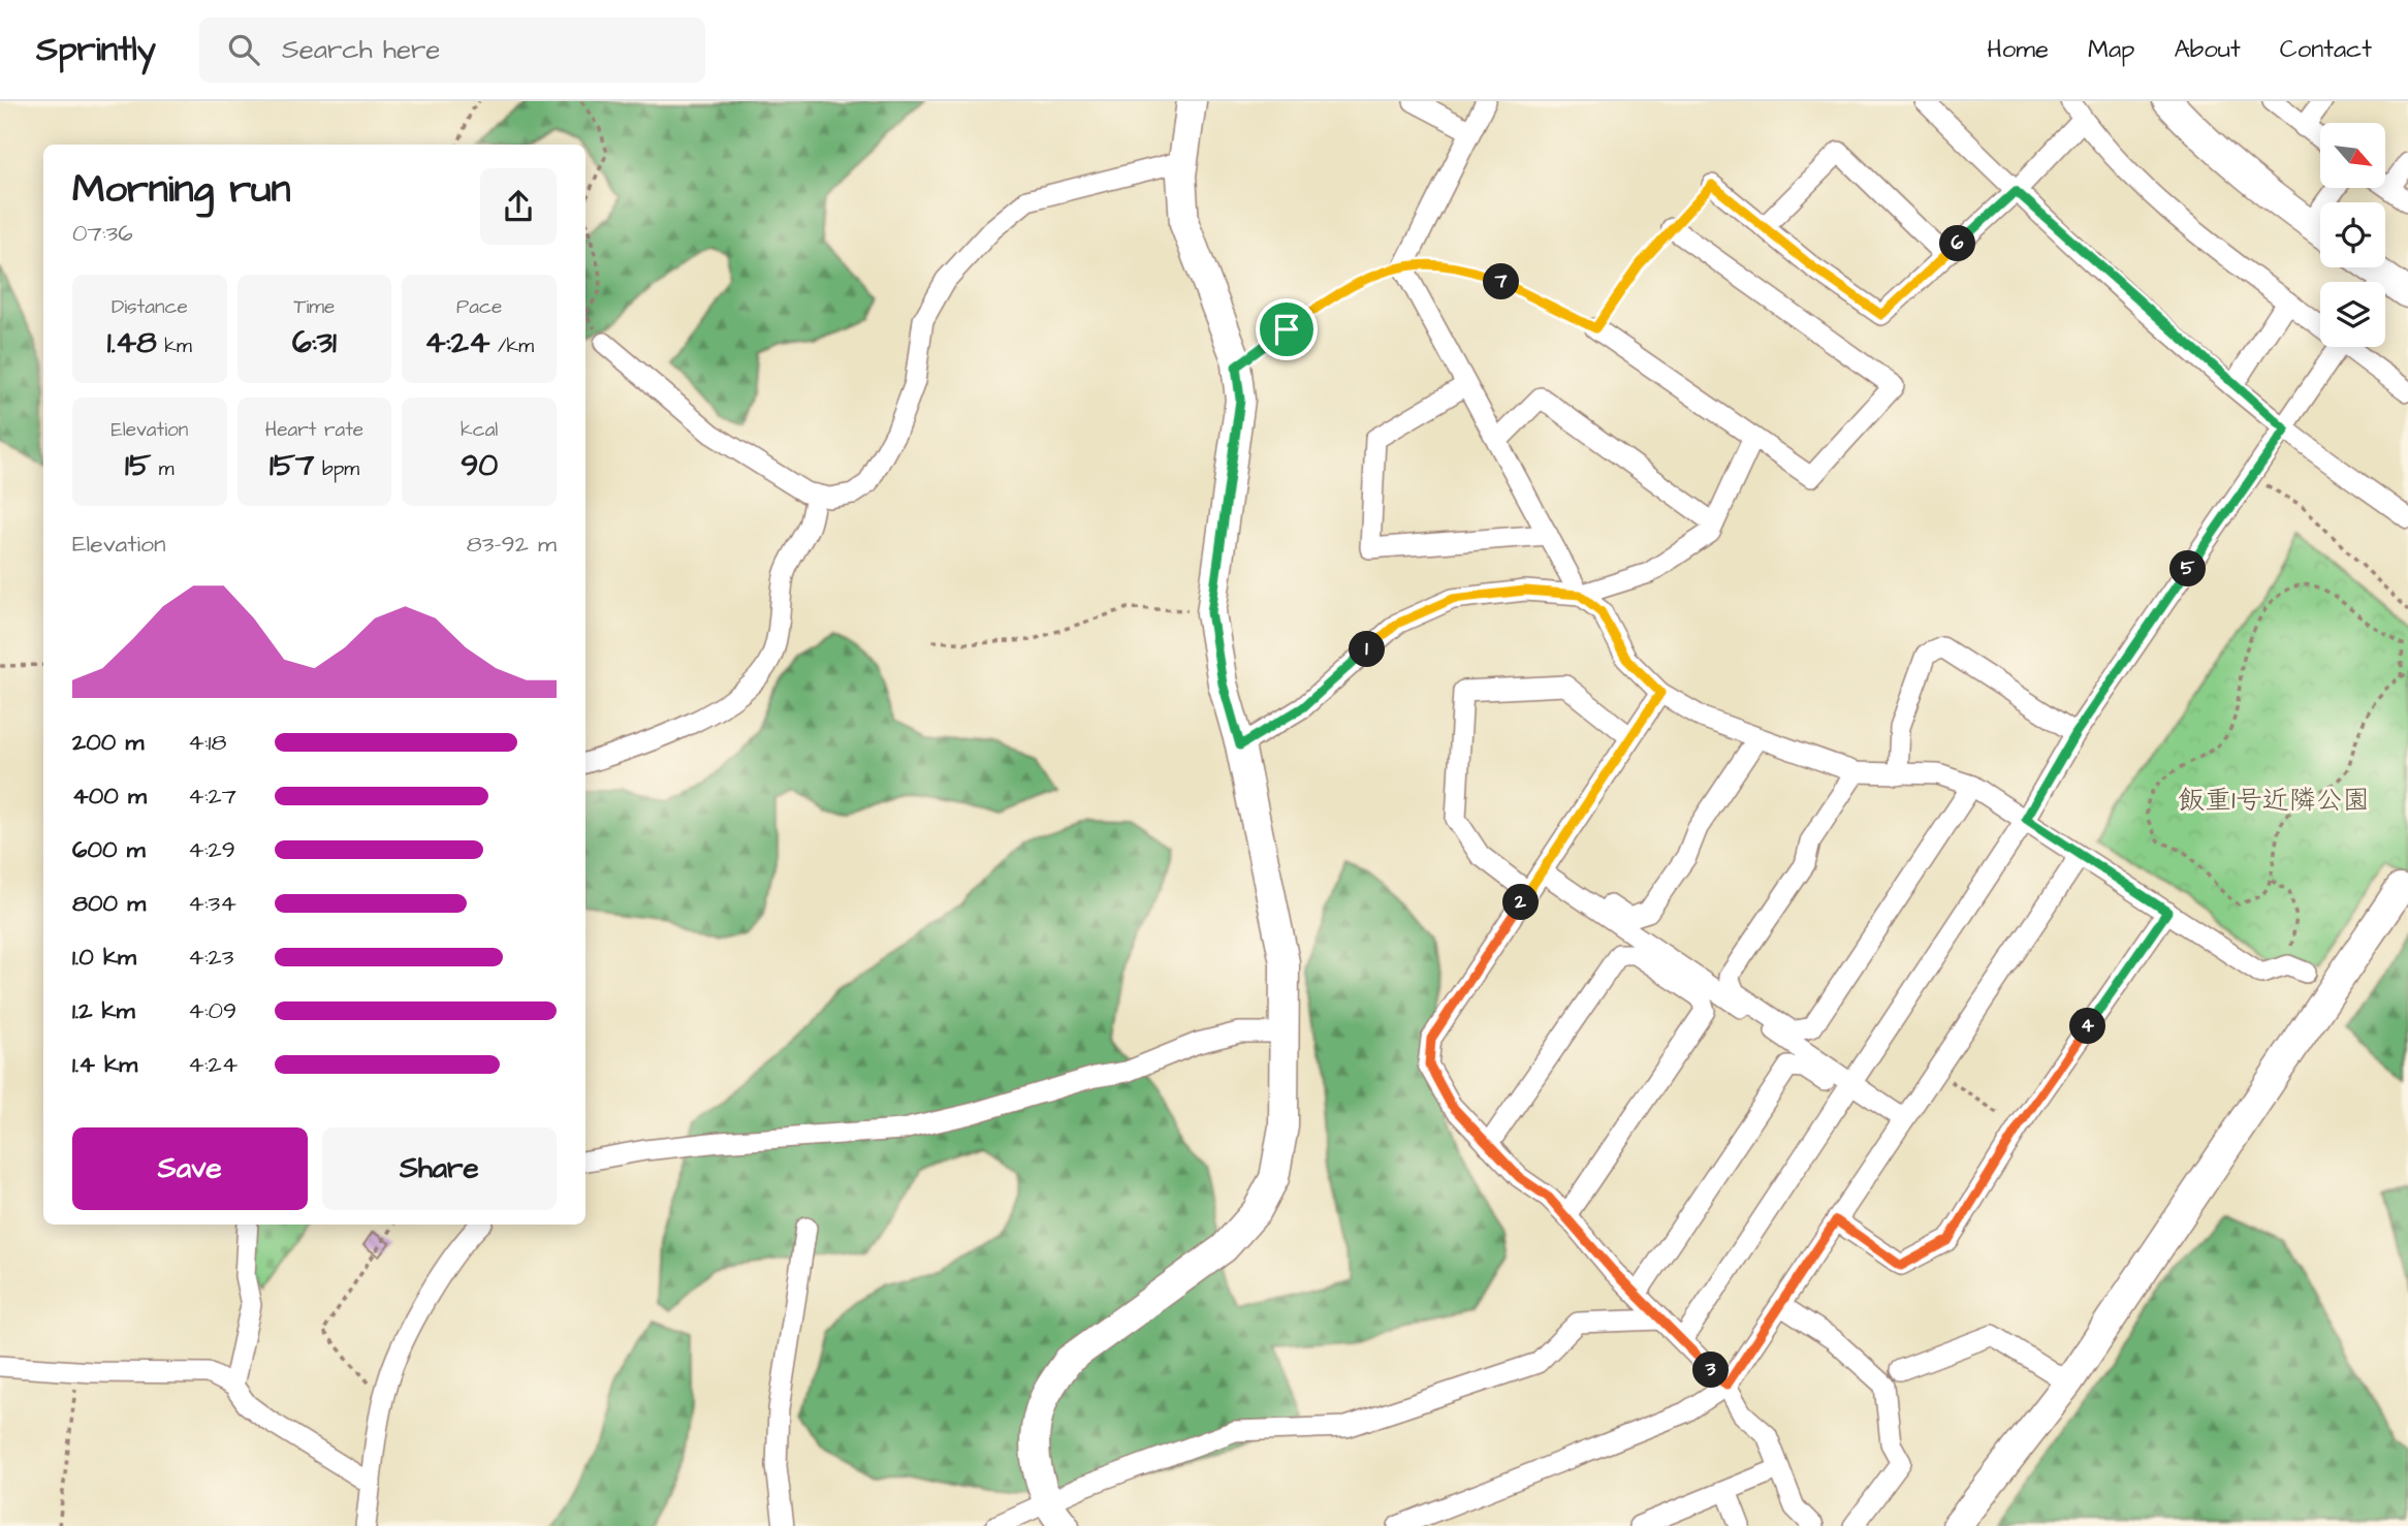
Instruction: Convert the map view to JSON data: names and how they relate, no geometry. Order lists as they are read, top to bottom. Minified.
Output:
{"parks":["飯重1号近隣公園"],"north":"bottom right","page":{"header":"Sprintly","search":"Search here","nav":["Home","Map","About","Contact"],"heading":["Morning run","07:36"],"pins":["6","7","5","1","2","4","3"],"stats":[["Distance","1.48 km"],["Time","6:31"],["Pace","4:24 /km"],["Elevation","15 m"],["Heart rate","157 bpm"],["kcal","90"]],"chart":["Elevation","83–92 m"],"list":[{"name":"200 m","note":"4:18"},{"name":"400 m","note":"4:27"},{"name":"600 m","note":"4:29"},{"name":"800 m","note":"4:34"},{"name":"1.0 km","note":"4:23"},{"name":"1.2 km","note":"4:09"},{"name":"1.4 km","note":"4:24"}],"buttons":["Save","Share"]}}
